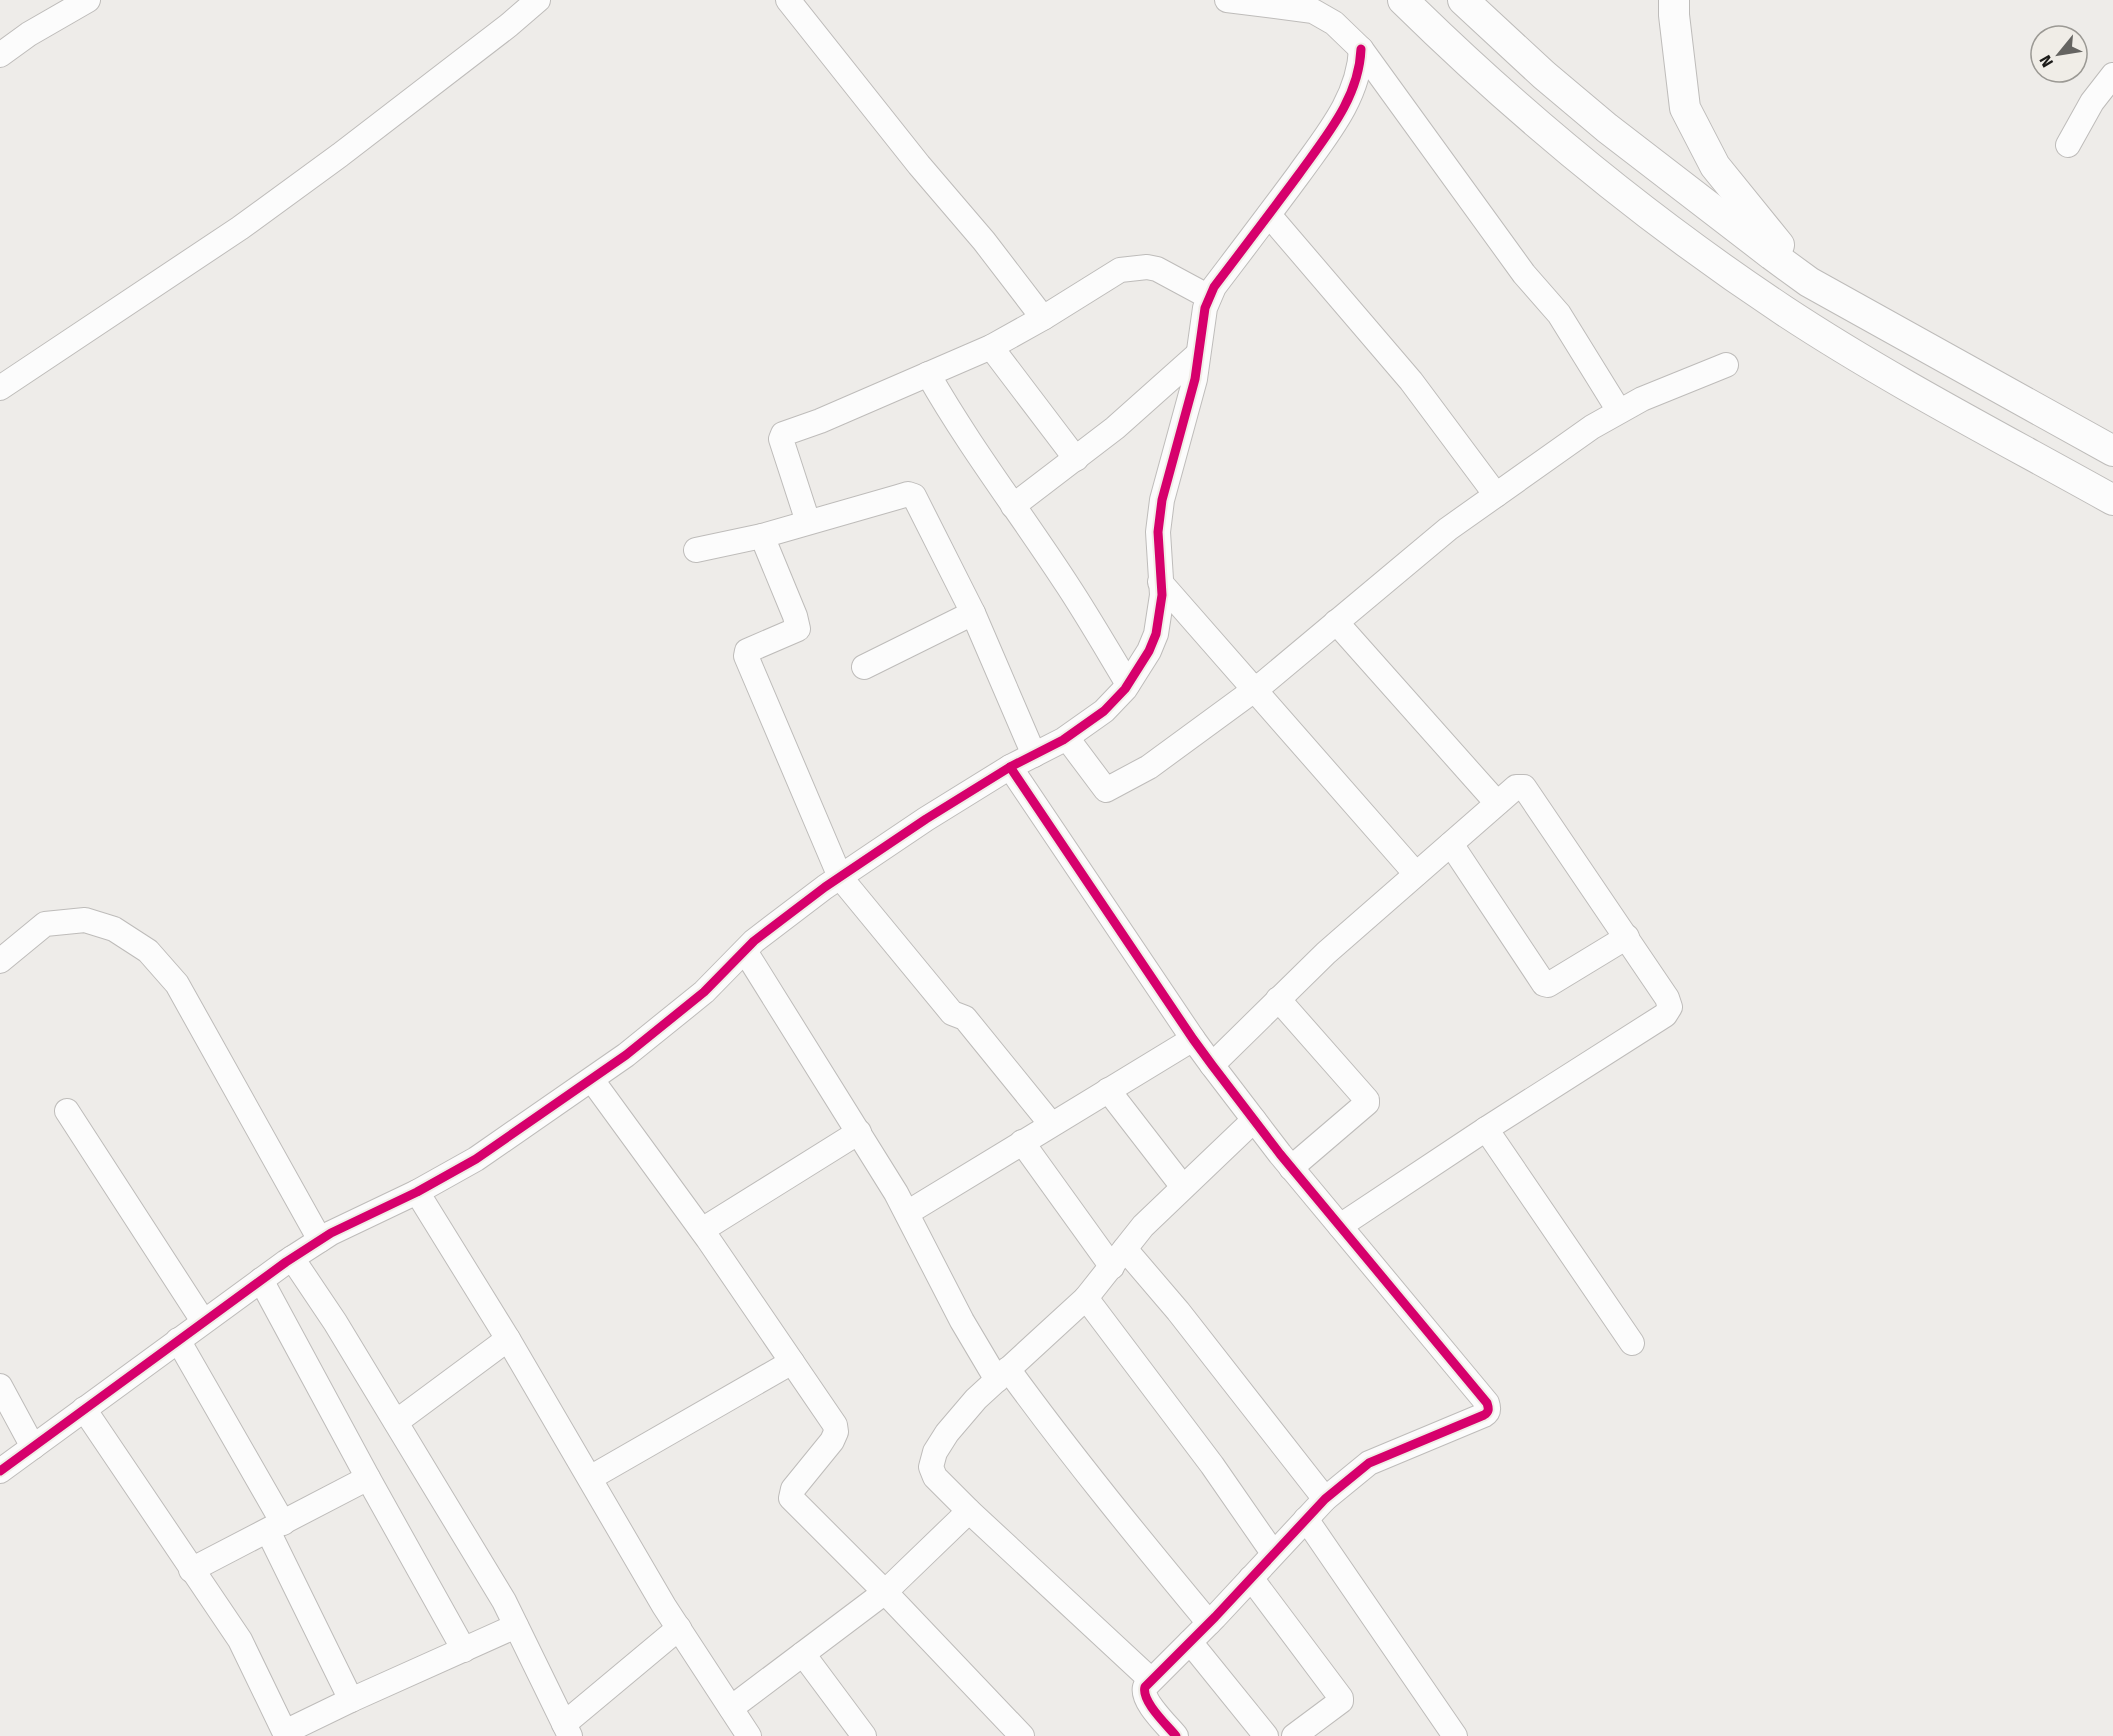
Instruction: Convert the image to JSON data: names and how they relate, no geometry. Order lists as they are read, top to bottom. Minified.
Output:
{"north":"bottom left"}
